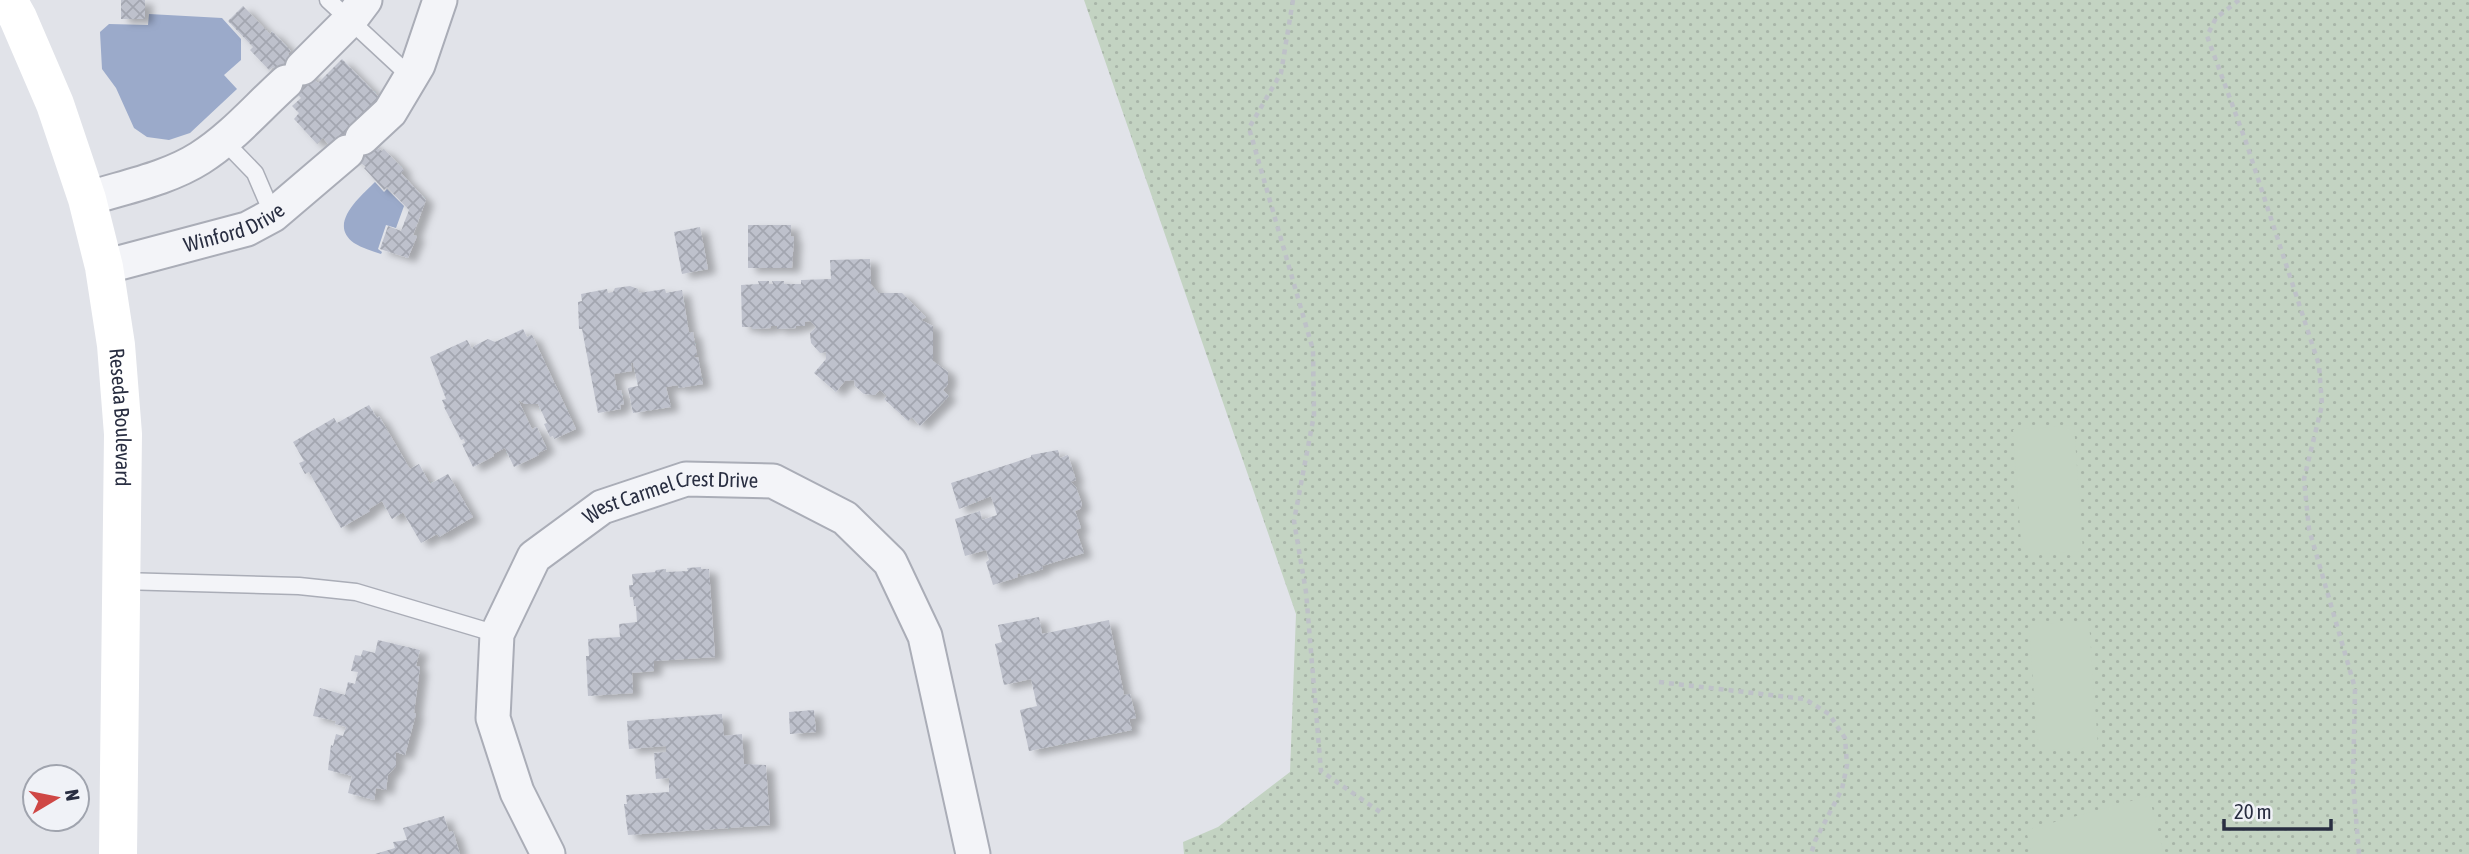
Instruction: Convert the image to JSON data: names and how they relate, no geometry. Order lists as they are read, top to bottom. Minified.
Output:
{"streets":{"main road":["Reseda Boulevard"],"street":["Winford Drive","West Carmel Crest Drive"]},"crossings":[["Winford Drive","Reseda Boulevard"]],"scale_bar":"20 m","north":"right"}
